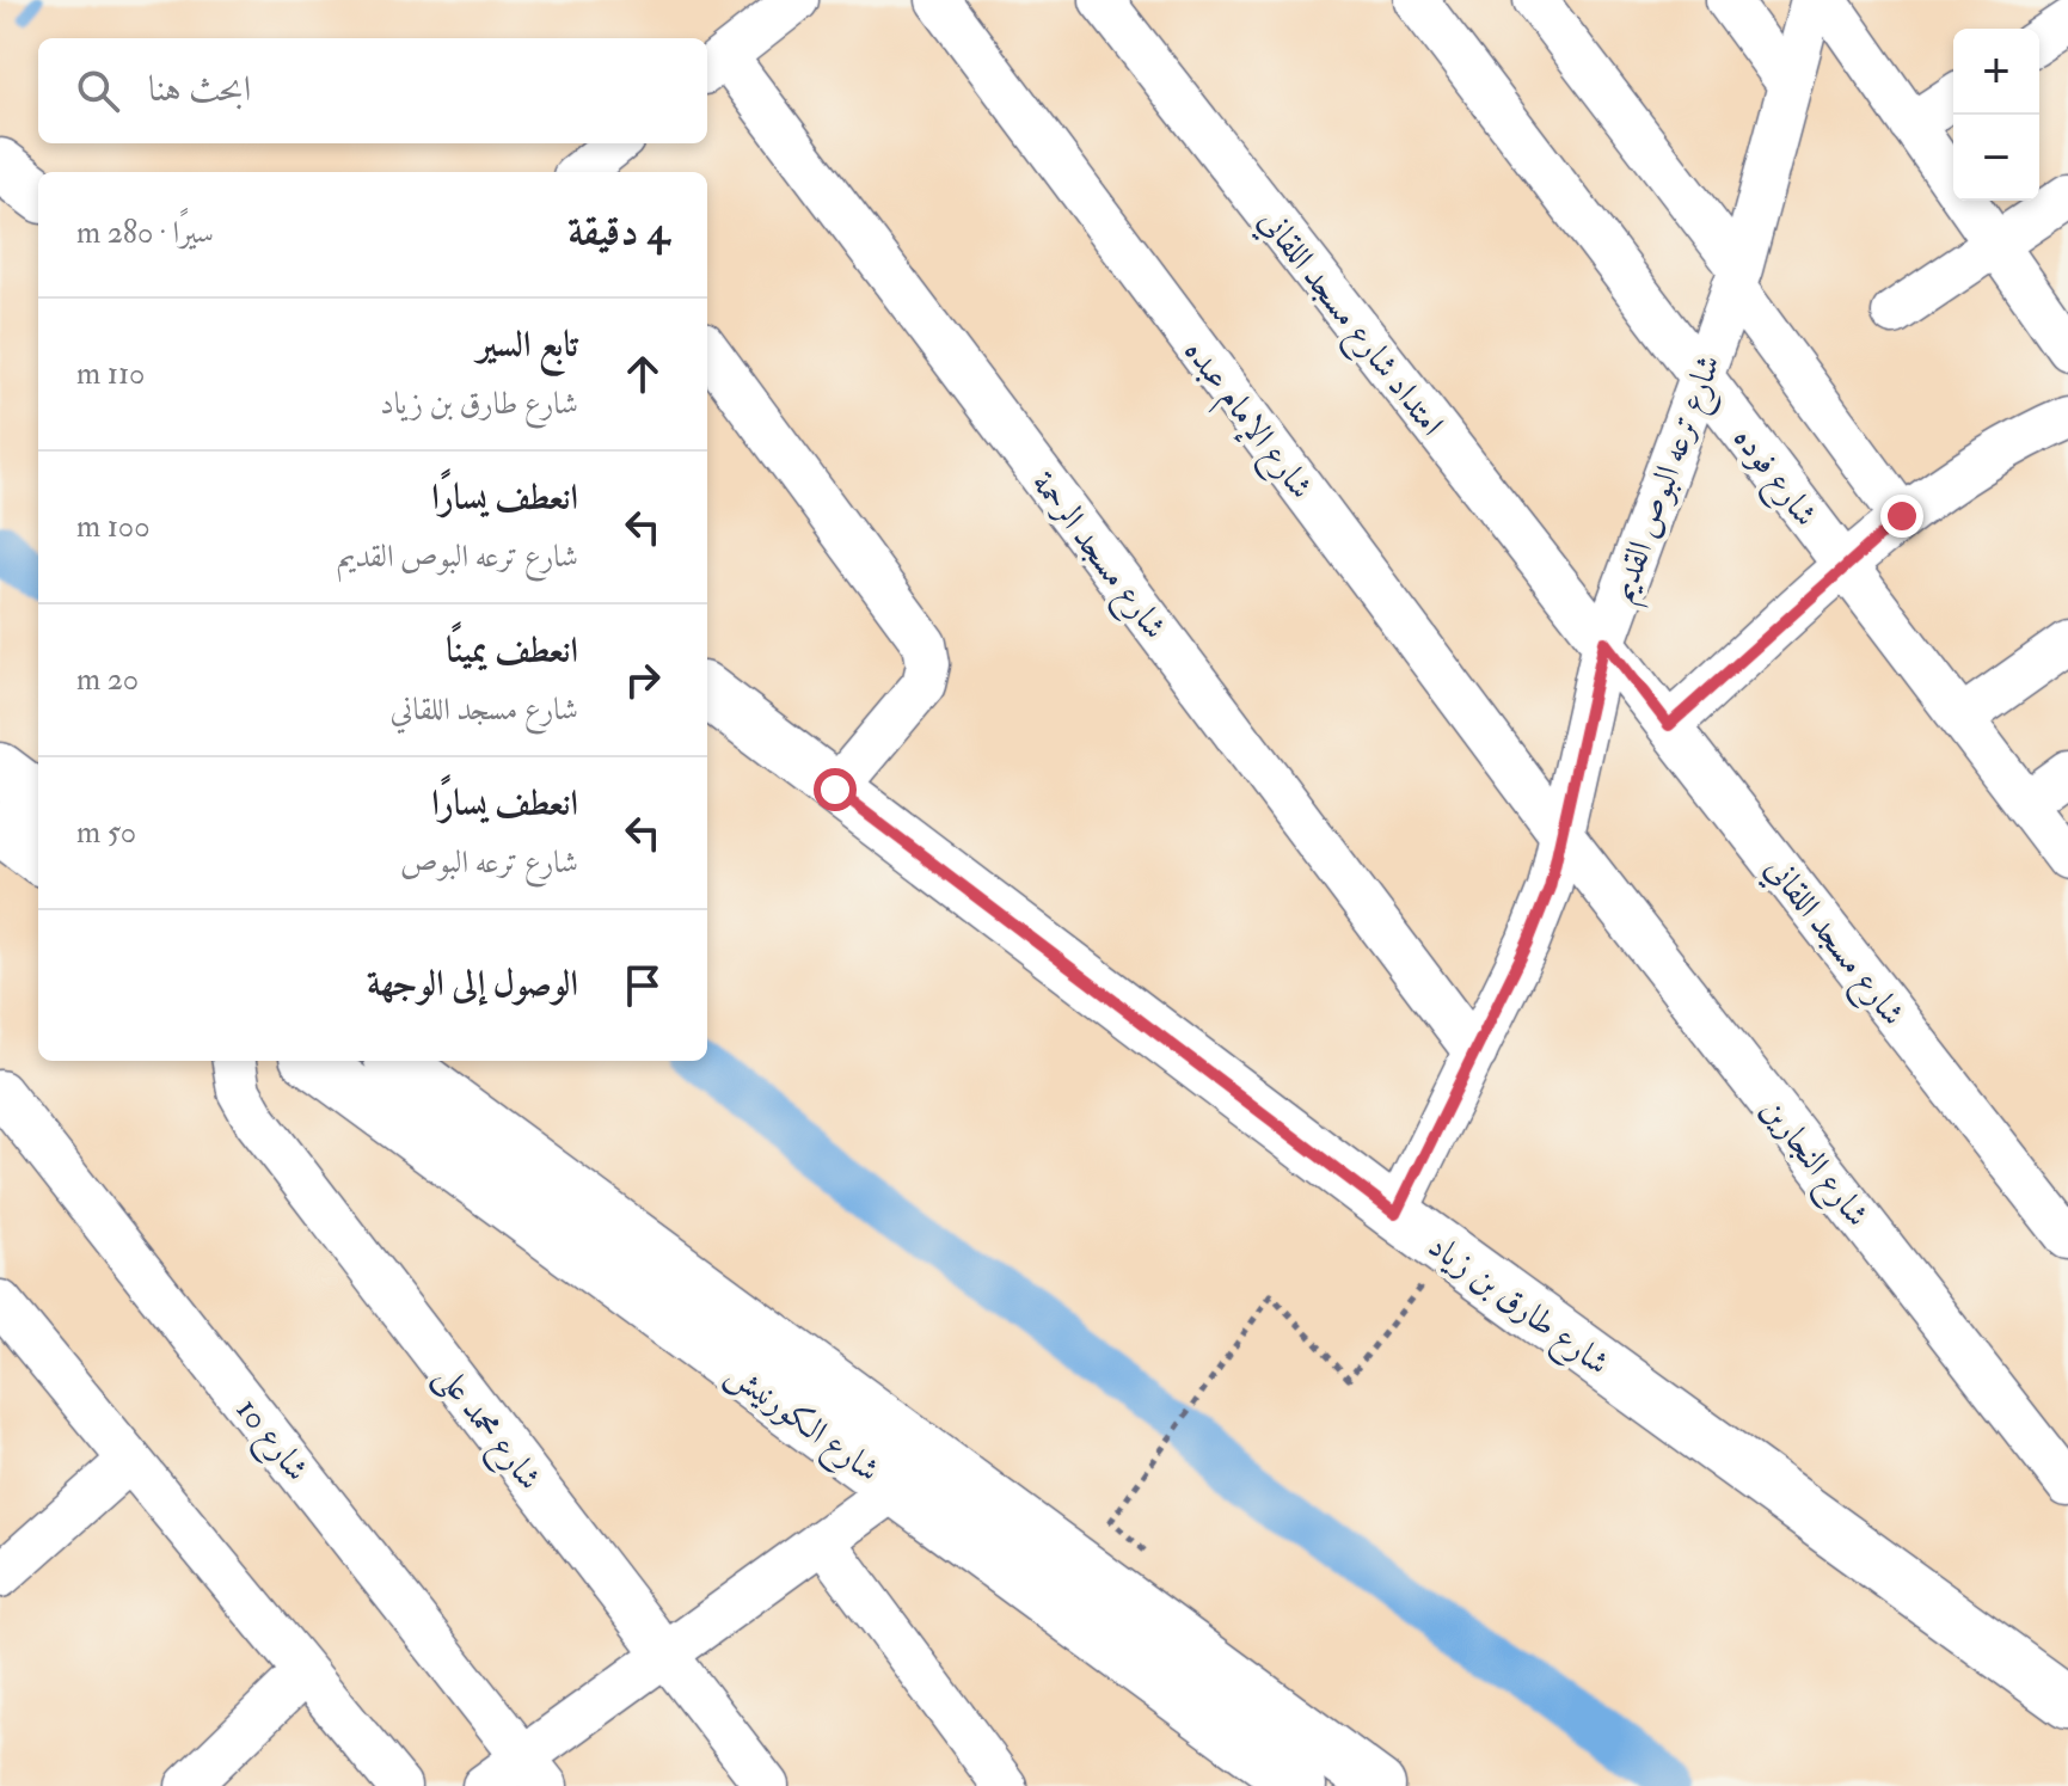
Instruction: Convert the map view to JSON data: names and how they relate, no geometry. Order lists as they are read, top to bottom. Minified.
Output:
{"streets":{"main road":["شارع طارق بن زياد","شارع الكورنيش"],"street":["امتداد شارع مسجد اللقاني","شارع الإمام عبده","شارع فوده","شارع ترعه البوص القديم","شارع مسجد الرحمة","شارع مسجد اللقاني","شارع النجارين","شارع محمد على","شارع 10"]},"crossings":[["امتداد شارع مسجد اللقاني","شارع ترعه البوص القديم"],["امتداد شارع مسجد اللقاني","شارع مسجد اللقاني"],["شارع الإمام عبده","شارع ترعه البوص القديم"],["شارع الإمام عبده","شارع النجارين"],["شارع فوده","شارع ترعه البوص القديم"],["شارع ترعه البوص القديم","شارع مسجد الرحمة"],["شارع ترعه البوص القديم","شارع مسجد اللقاني"],["شارع ترعه البوص القديم","شارع النجارين"],["شارع ترعه البوص القديم","شارع طارق بن زياد"]],"page":{"map_buttons":["+","−"],"search":"ابحث هنا","heading":["4 دقيقة","سيرًا · 280 m"],"list":[["تابع السير","شارع طارق بن زياد","110 m"],["انعطف يسارًا","شارع ترعه البوص القديم","100 m"],["انعطف يمينًا","شارع مسجد اللقاني","20 m"],["انعطف يسارًا","شارع ترعه البوص","50 m"],"الوصول إلى الوجهة"]}}
